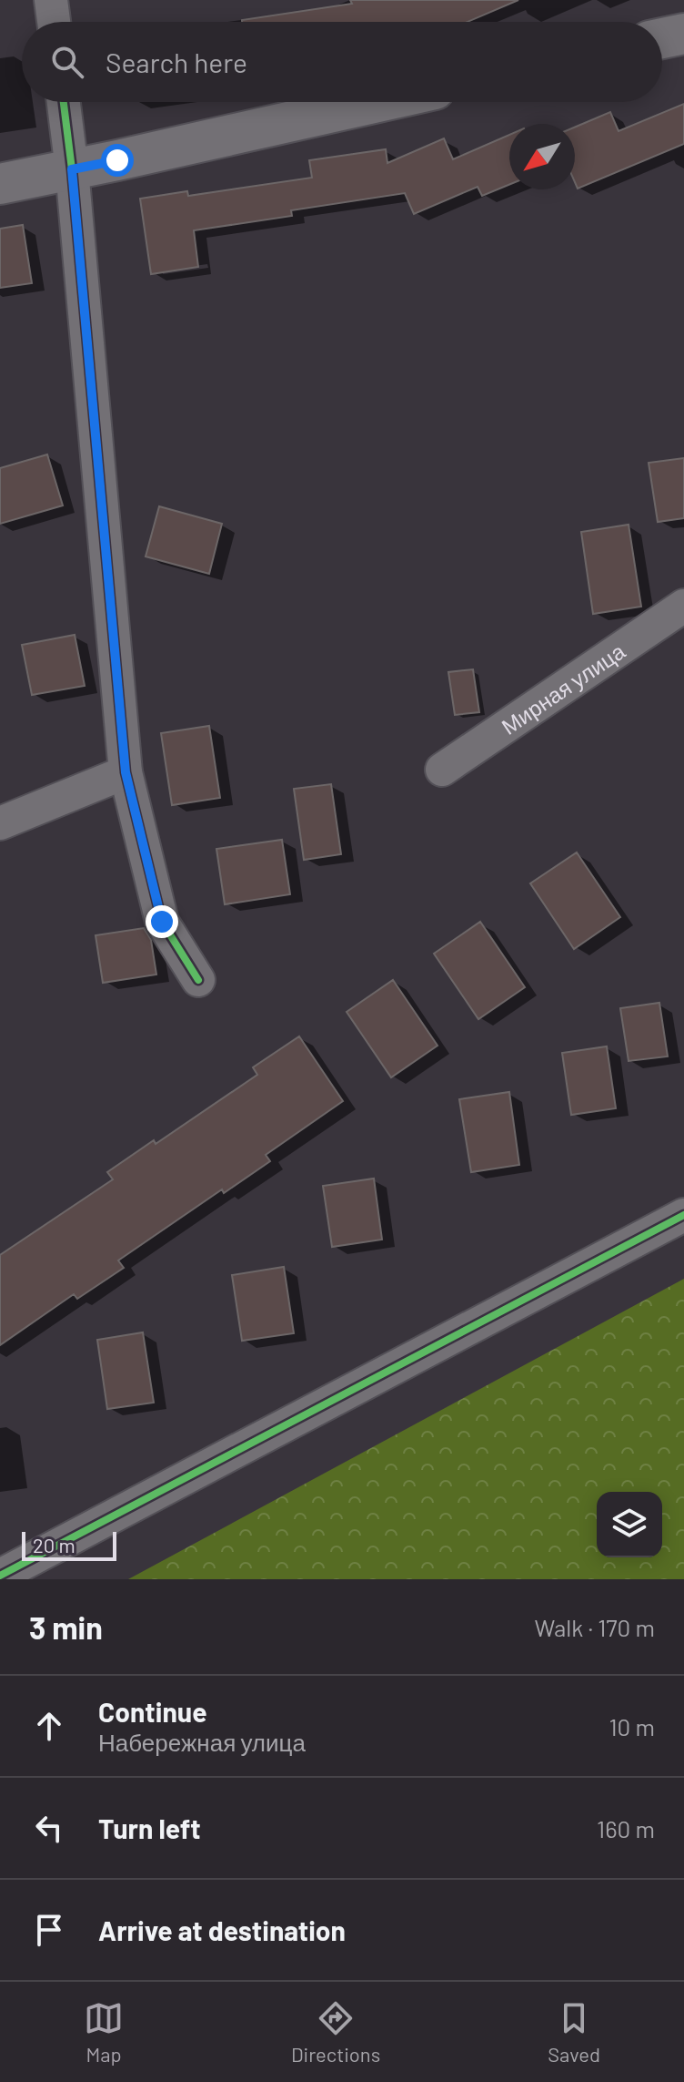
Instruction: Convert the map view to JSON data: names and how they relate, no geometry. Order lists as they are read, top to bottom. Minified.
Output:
{"streets":{"street":["Мирная улица"]},"scale_bar":"20 m","north":"bottom left","page":{"search":"Search here","scale":"20 m","heading":["3 min","Walk · 170 m"],"list":[["Continue","Набережная улица","10 m"],["Turn left","160 m"],"Arrive at destination"],"nav":["Map","Directions","Saved"]}}
